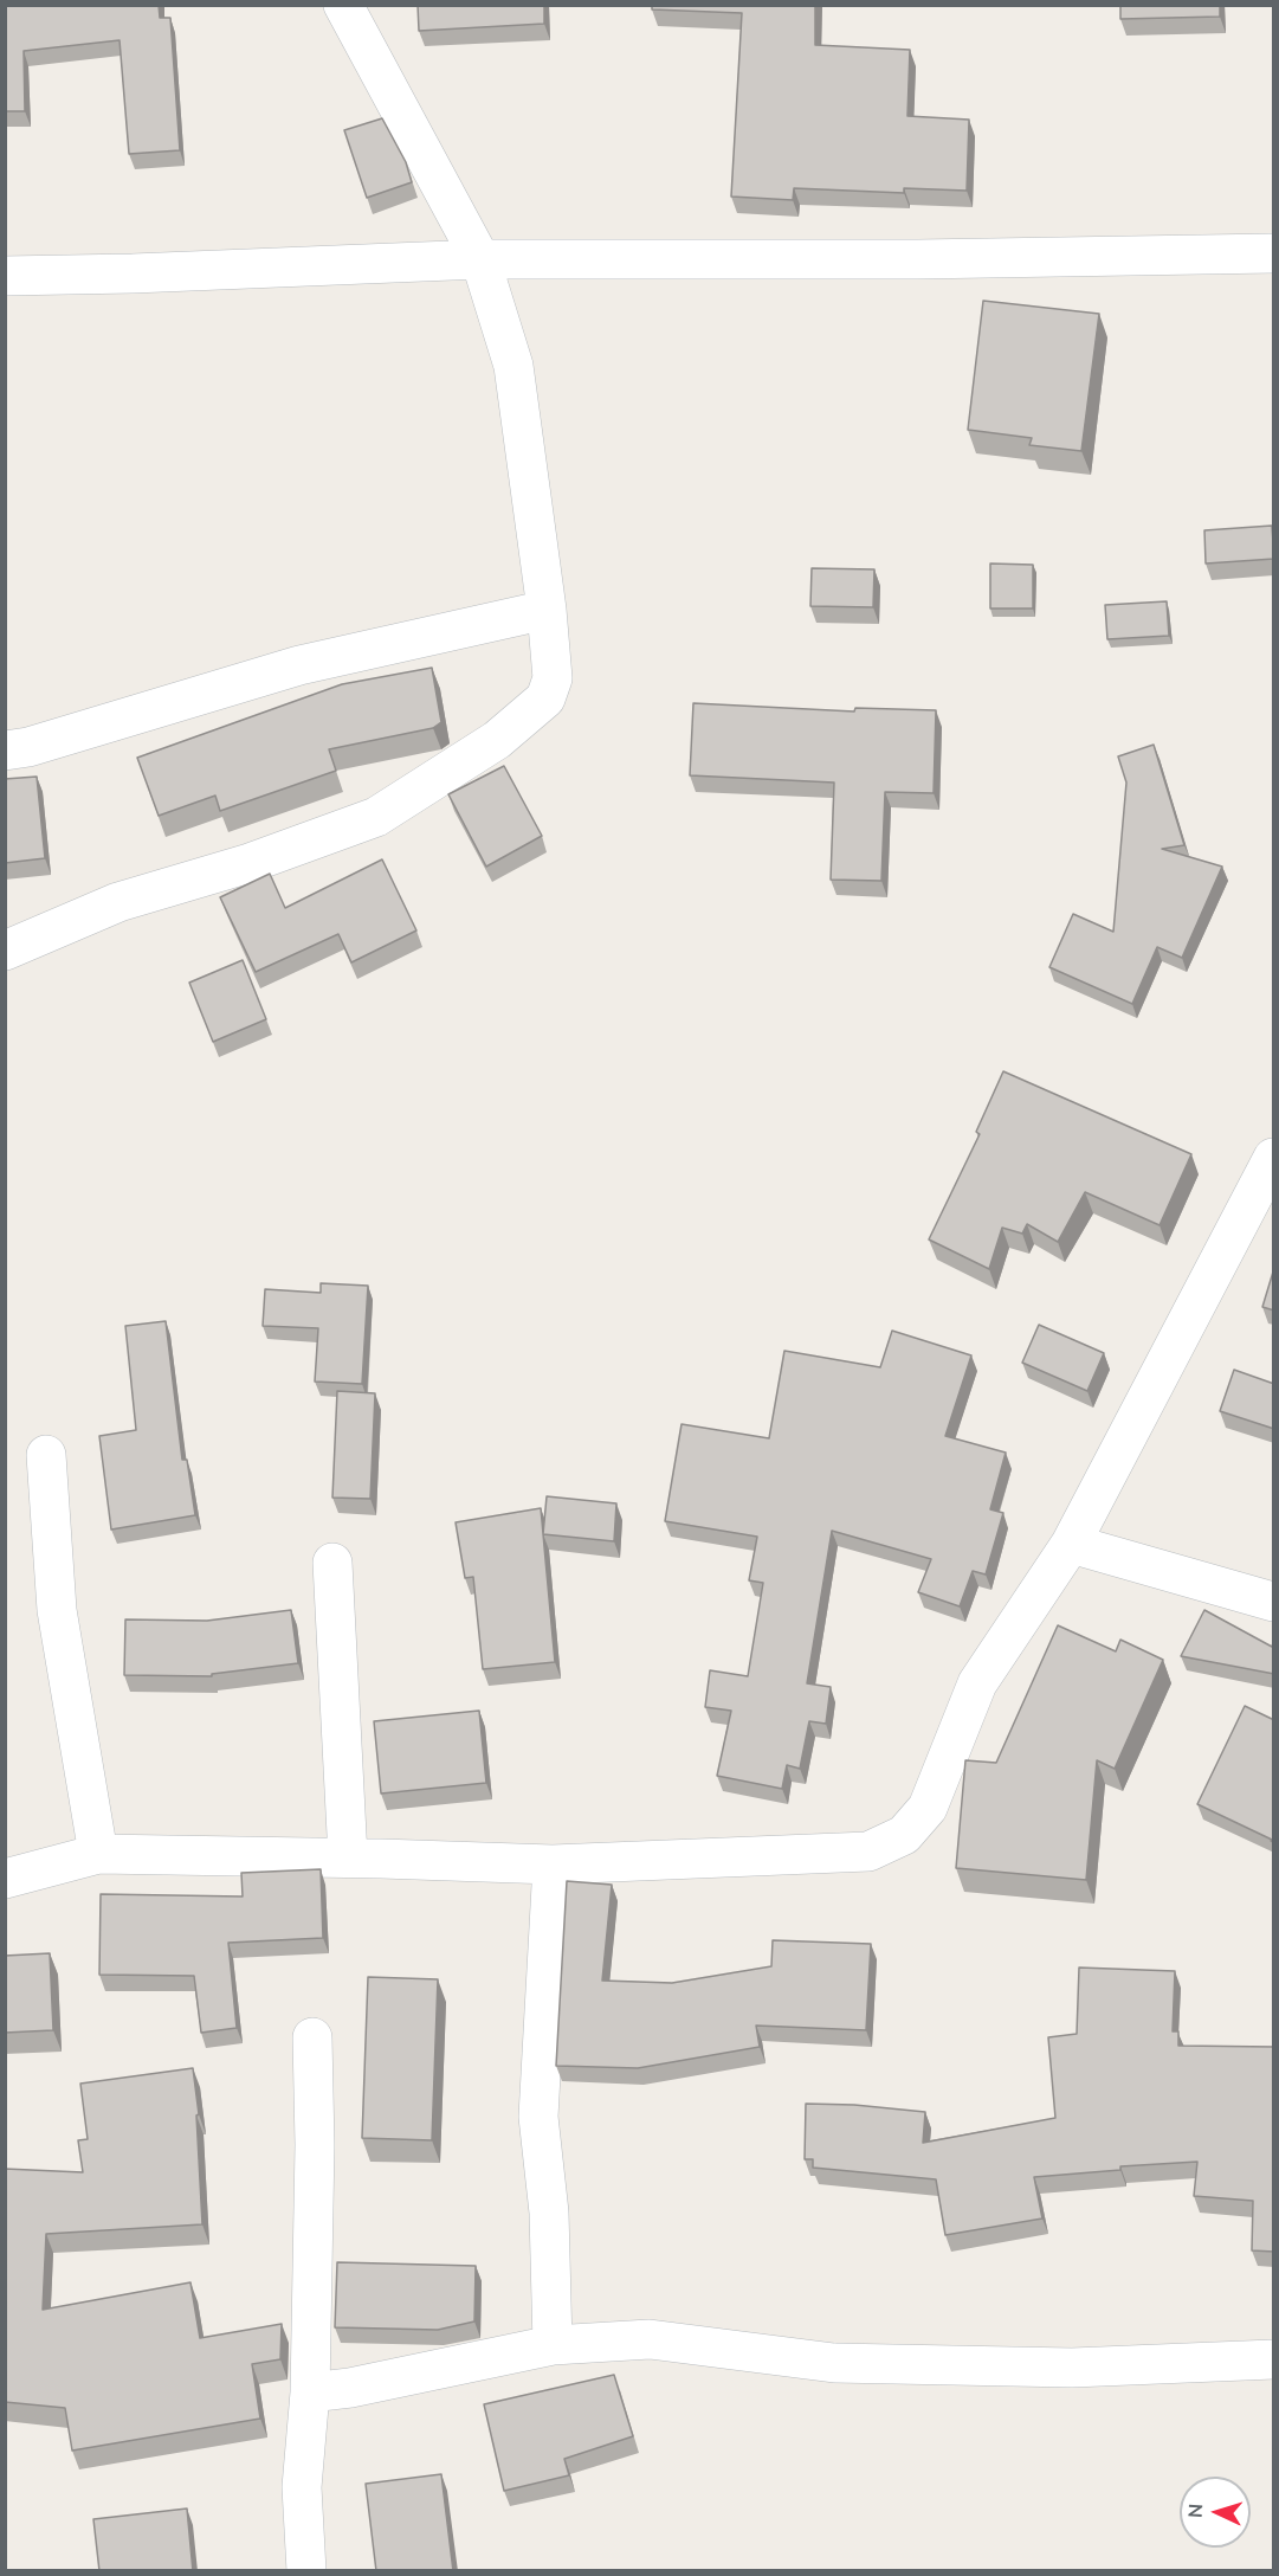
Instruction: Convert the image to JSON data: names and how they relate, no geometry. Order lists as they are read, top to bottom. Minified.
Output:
{"north":"left"}
